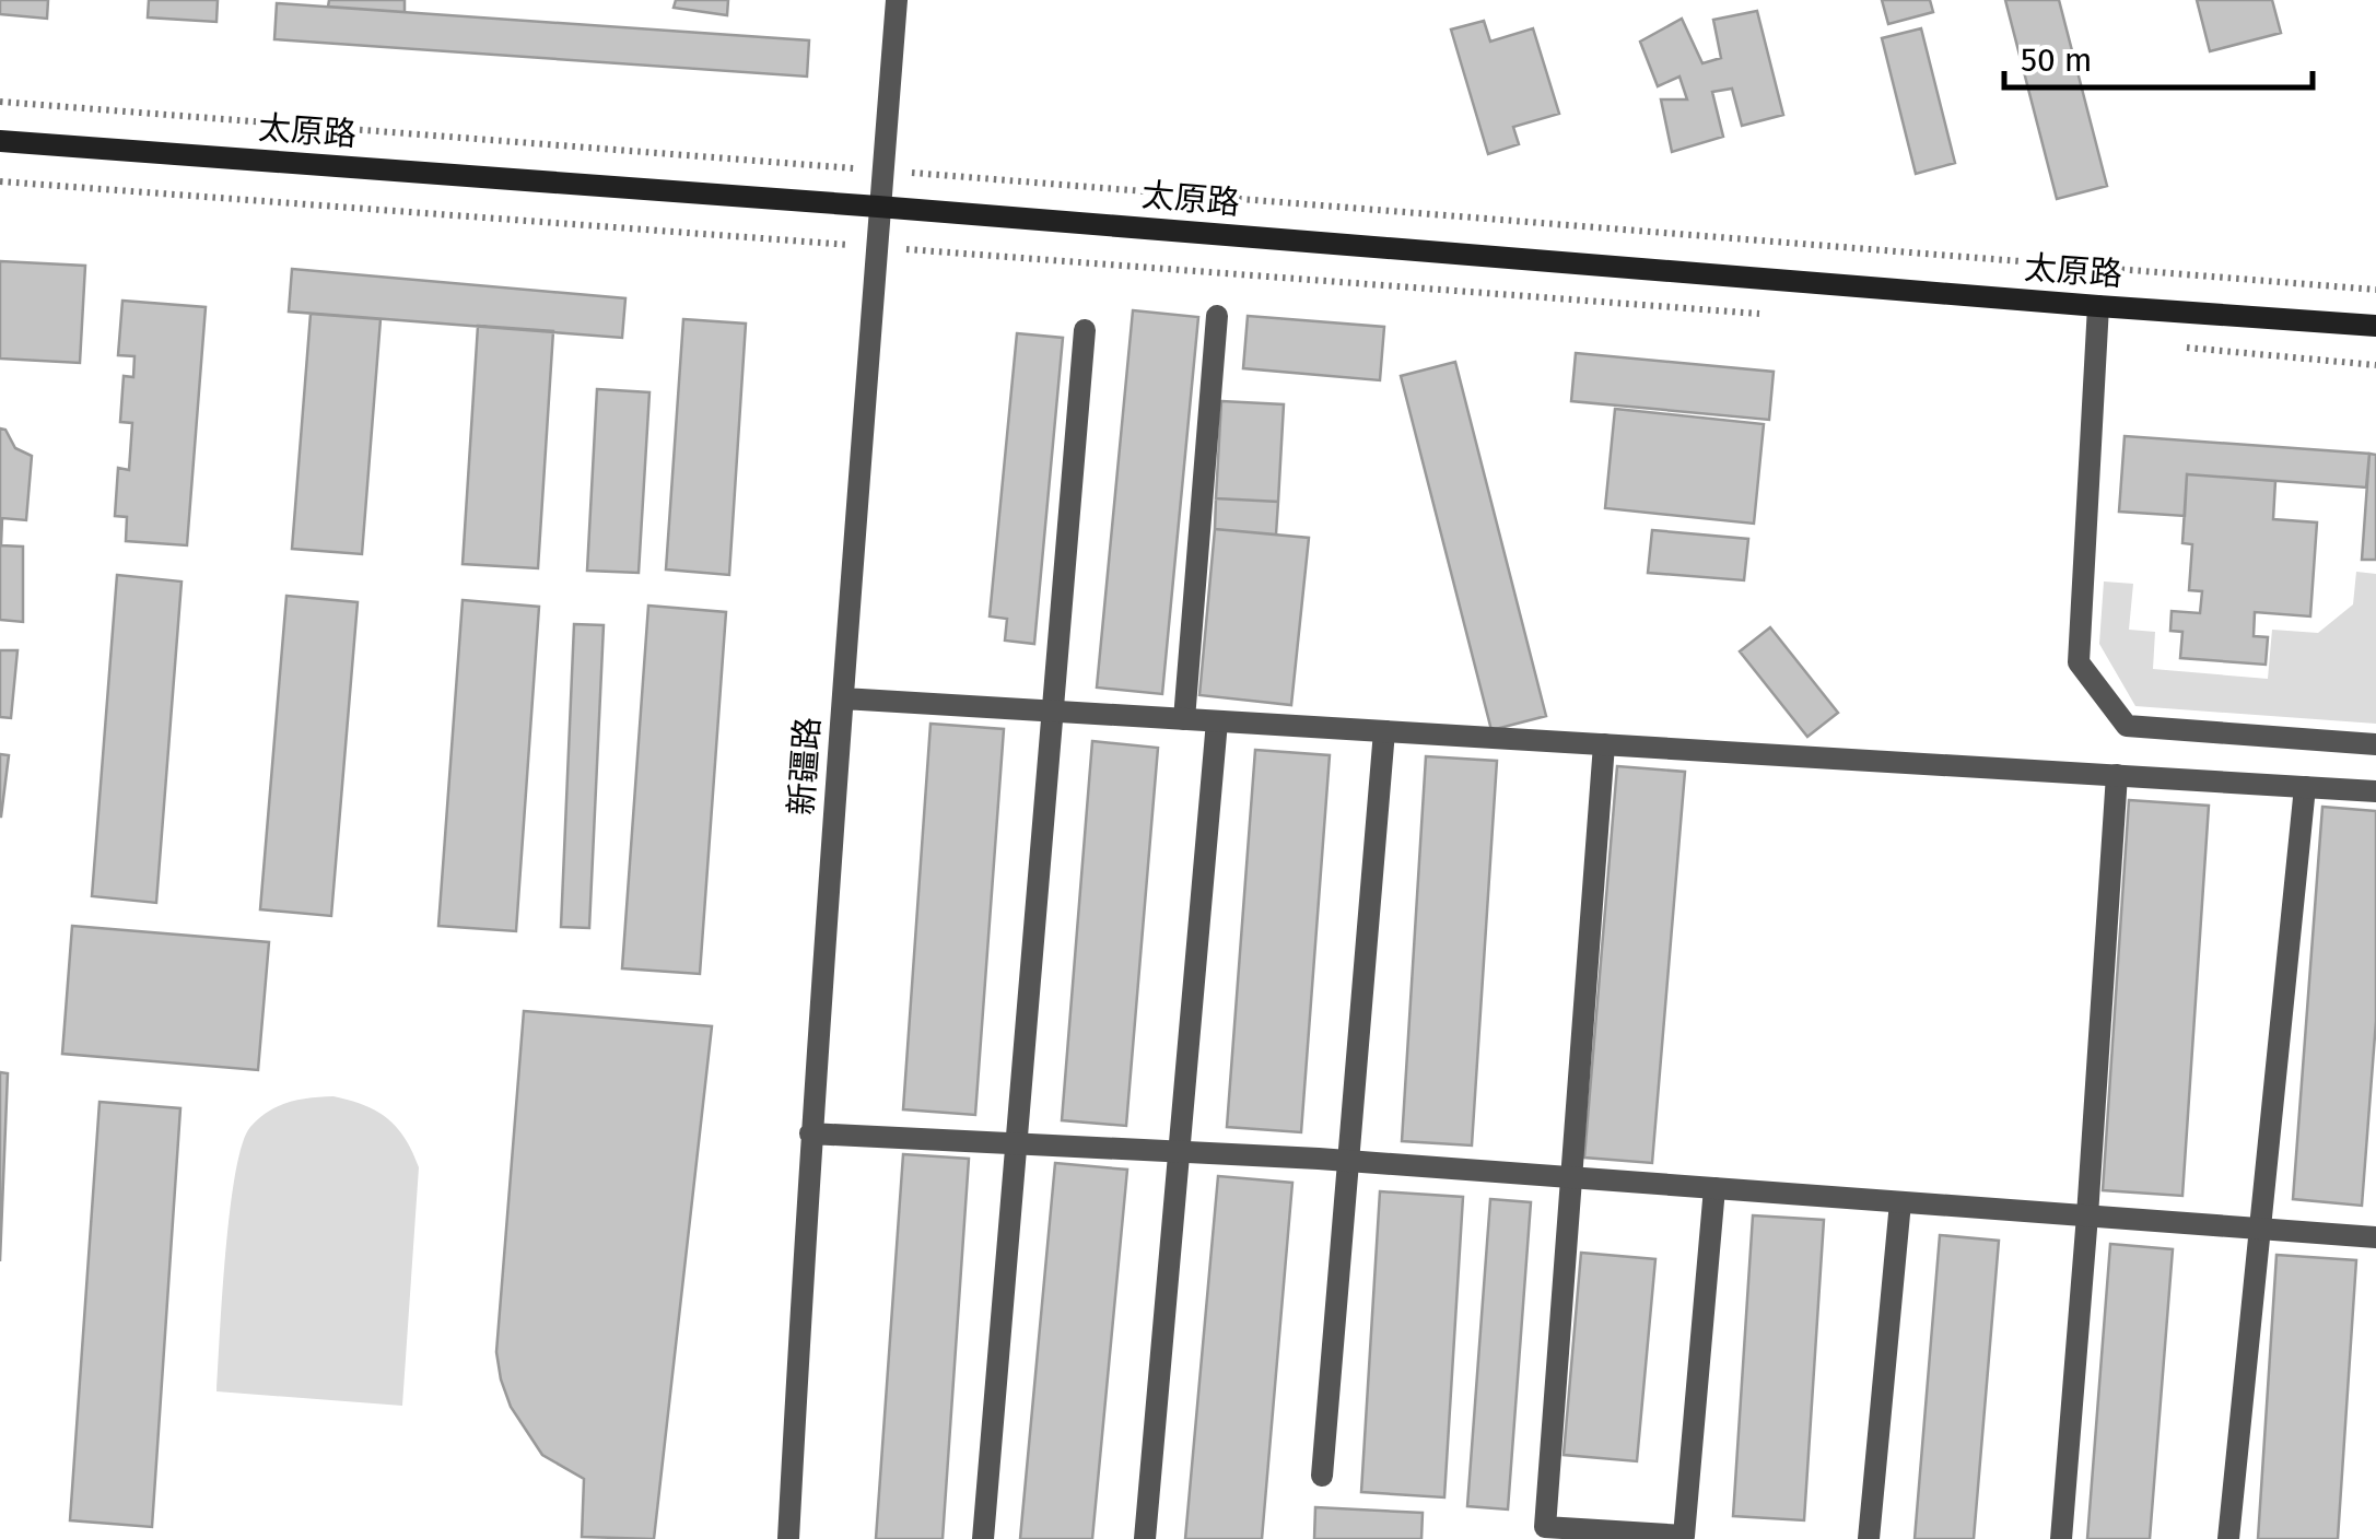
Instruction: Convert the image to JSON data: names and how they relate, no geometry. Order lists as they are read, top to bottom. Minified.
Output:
{"streets":{"main road":["太原路"],"street":["新疆路"]},"crossings":[["太原路","新疆路"]],"scale_bar":"50 m"}
